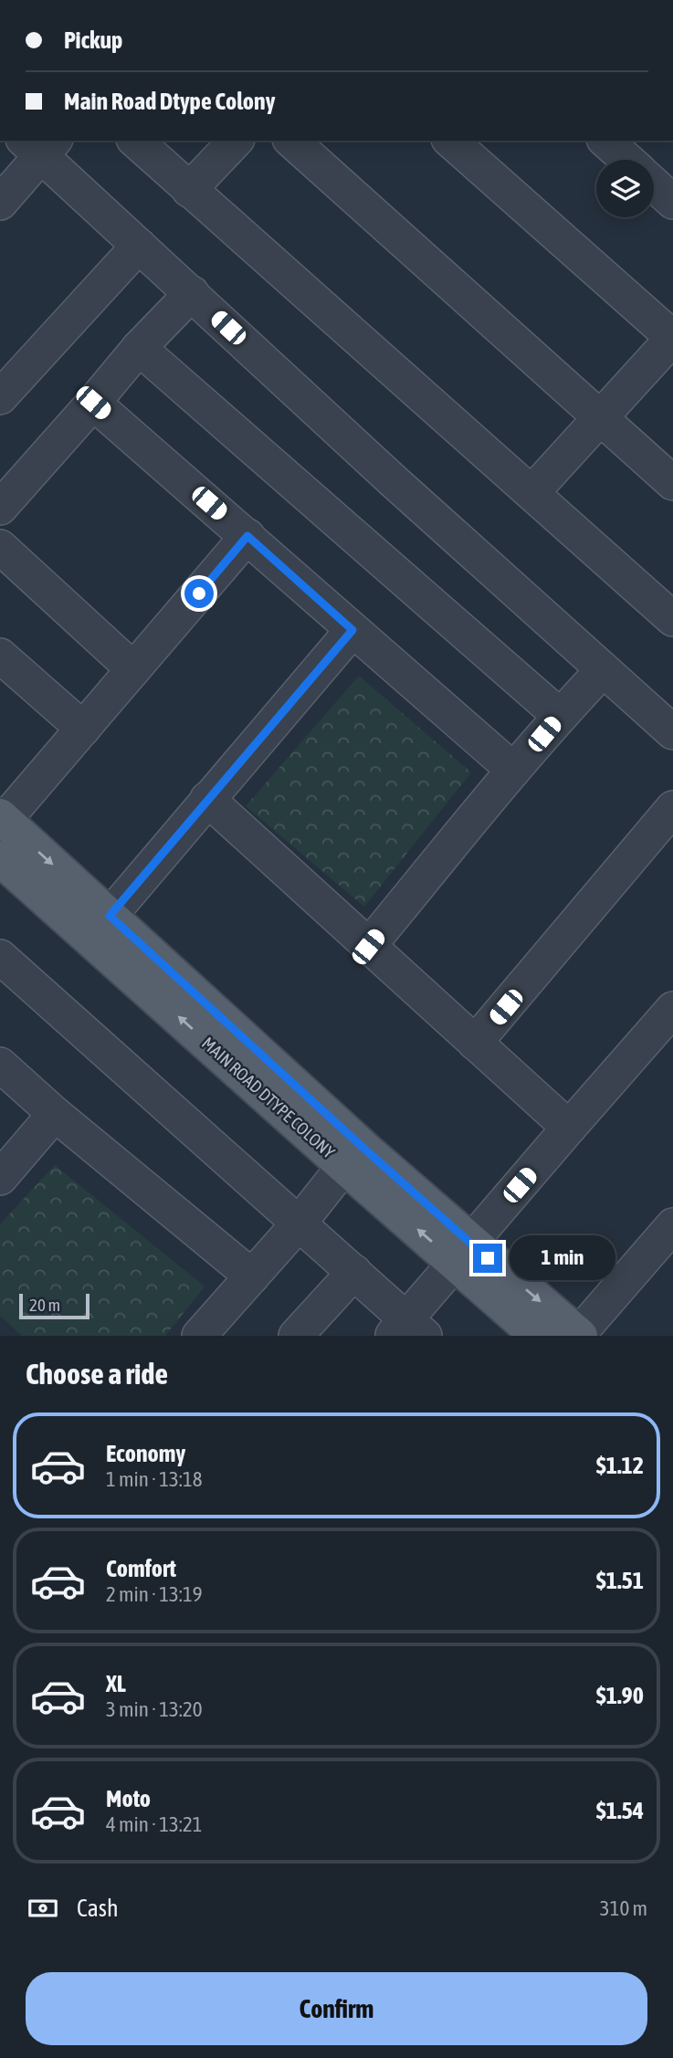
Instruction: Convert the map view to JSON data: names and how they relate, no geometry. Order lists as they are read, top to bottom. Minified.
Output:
{"streets":{"main road":["MAIN ROAD DTYPE COLONY"]},"scale_bar":"20 m","page":{"banner":["Pickup","Main Road Dtype Colony"],"bubble":"1 min","scale":"20 m","heading":"Choose a ride","list":[{"name":"Economy","note":"1 min · 13:18","value":"$1.12"},{"name":"Comfort","note":"2 min · 13:19","value":"$1.51"},{"name":"XL","note":"3 min · 13:20","value":"$1.90"},{"name":"Moto","note":"4 min · 13:21","value":"$1.54"}],"pay":["Cash","310 m"],"buttons":"Confirm"}}
